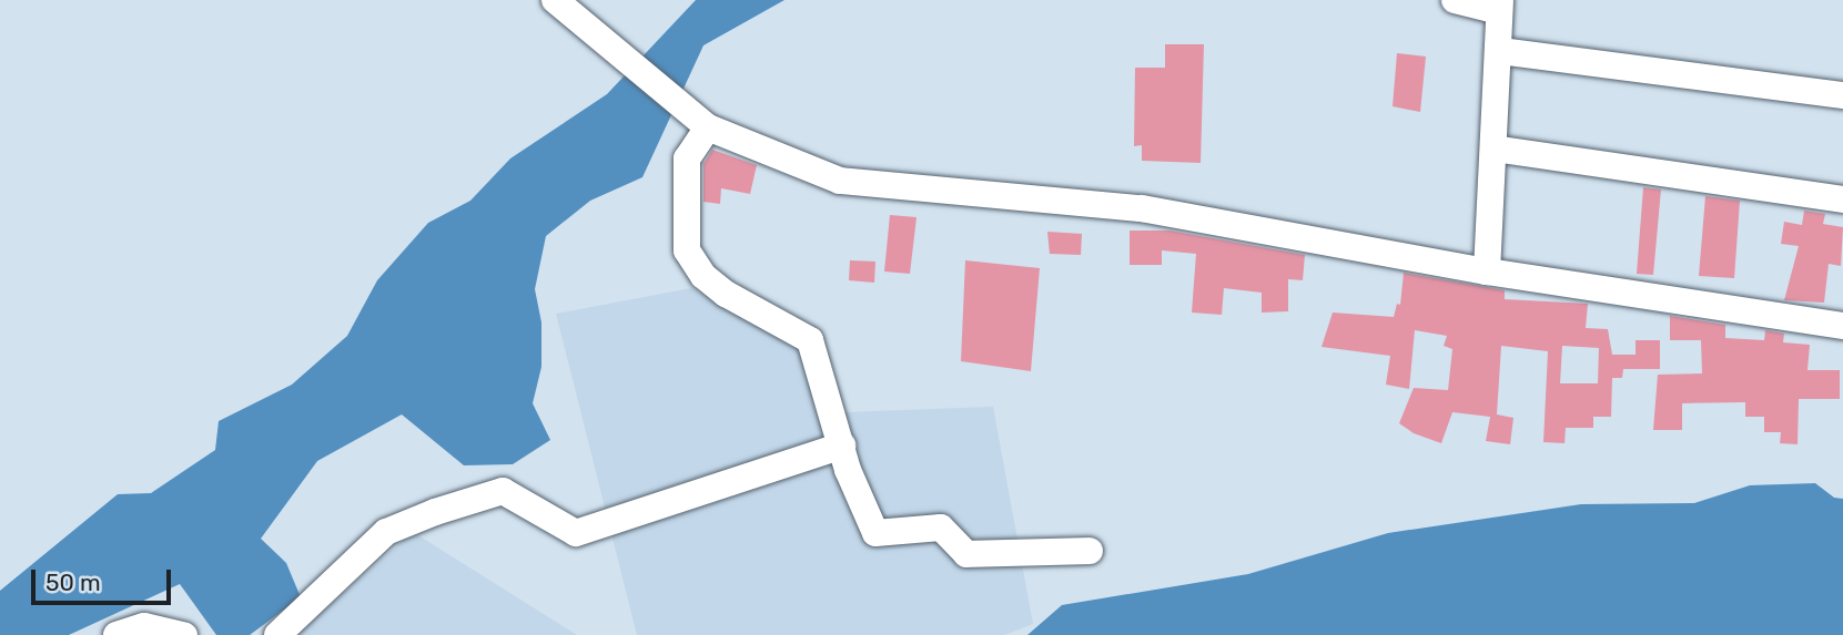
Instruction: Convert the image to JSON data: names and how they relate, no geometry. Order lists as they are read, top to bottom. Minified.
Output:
{"scale_bar":"50 m"}
